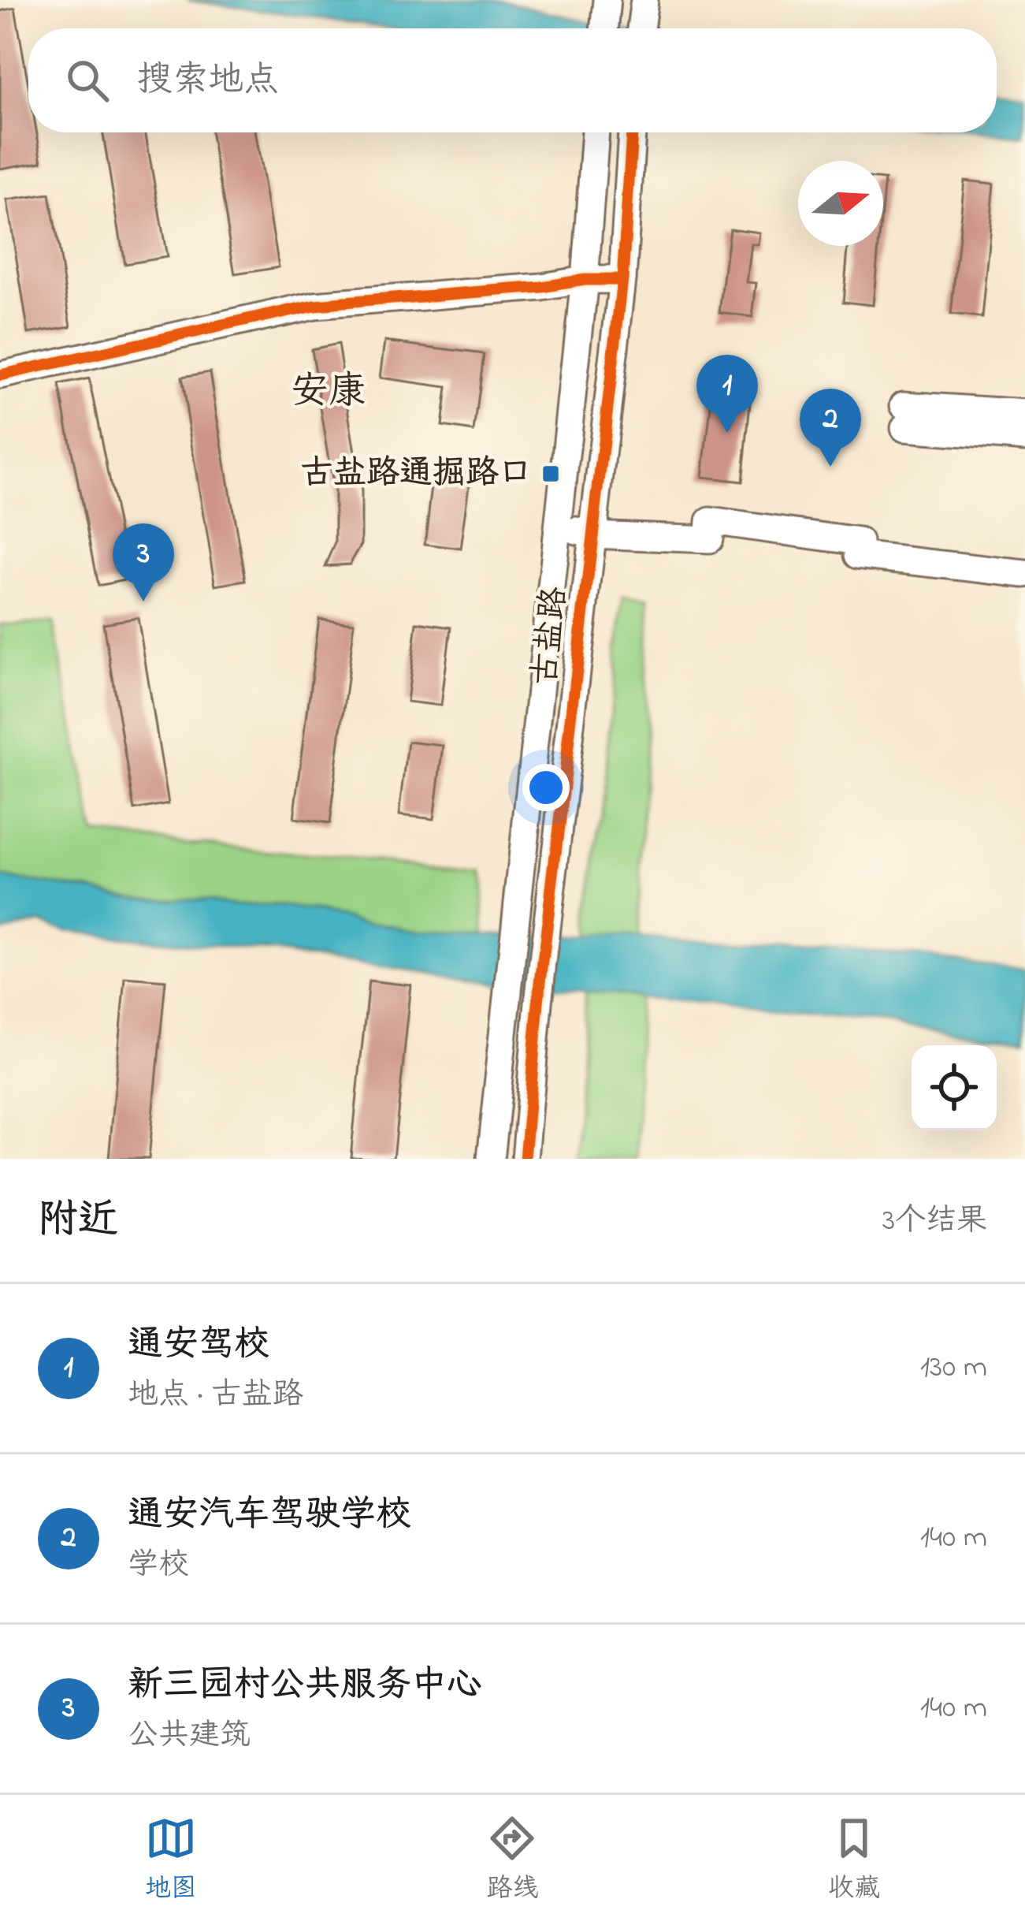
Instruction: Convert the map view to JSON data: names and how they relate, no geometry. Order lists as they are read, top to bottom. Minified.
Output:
{"streets":{"street":["古盐路"]},"districts":["安康"],"places":{"transit":["古盐路通掘路口"]},"north":"right","page":{"search":"搜索地点","pins":["1","2","3"],"heading":["附近","3个结果"],"list":[{"mark":"1","name":"通安驾校","note":"地点 · 古盐路","value":"130 m"},{"mark":"2","name":"通安汽车驾驶学校","note":"学校","value":"140 m"},{"mark":"3","name":"新三园村公共服务中心","note":"公共建筑","value":"140 m"}],"nav":["地图","路线","收藏"]}}
